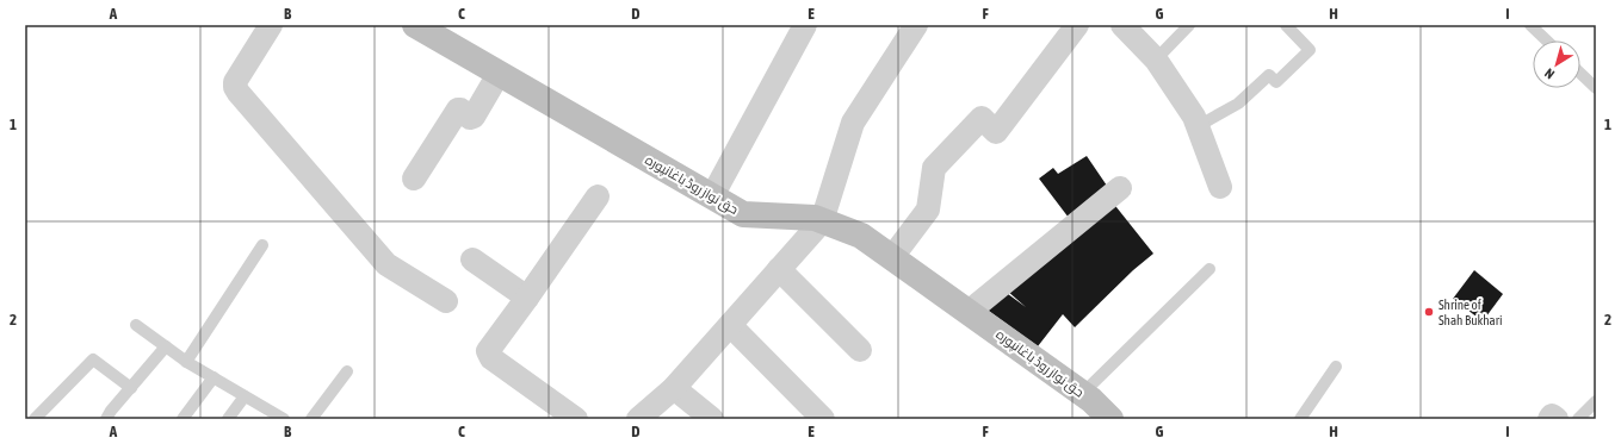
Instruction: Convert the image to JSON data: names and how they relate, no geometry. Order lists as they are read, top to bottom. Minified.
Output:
{"streets":{"street":["حق نواز روڈ باغانپورہ"]},"places":["Shrine of Shah Bukhari"],"north":"bottom left","grid":{"columns":["A","B","C","D","E","F","G","H","I"],"rows":["1","2"]}}
